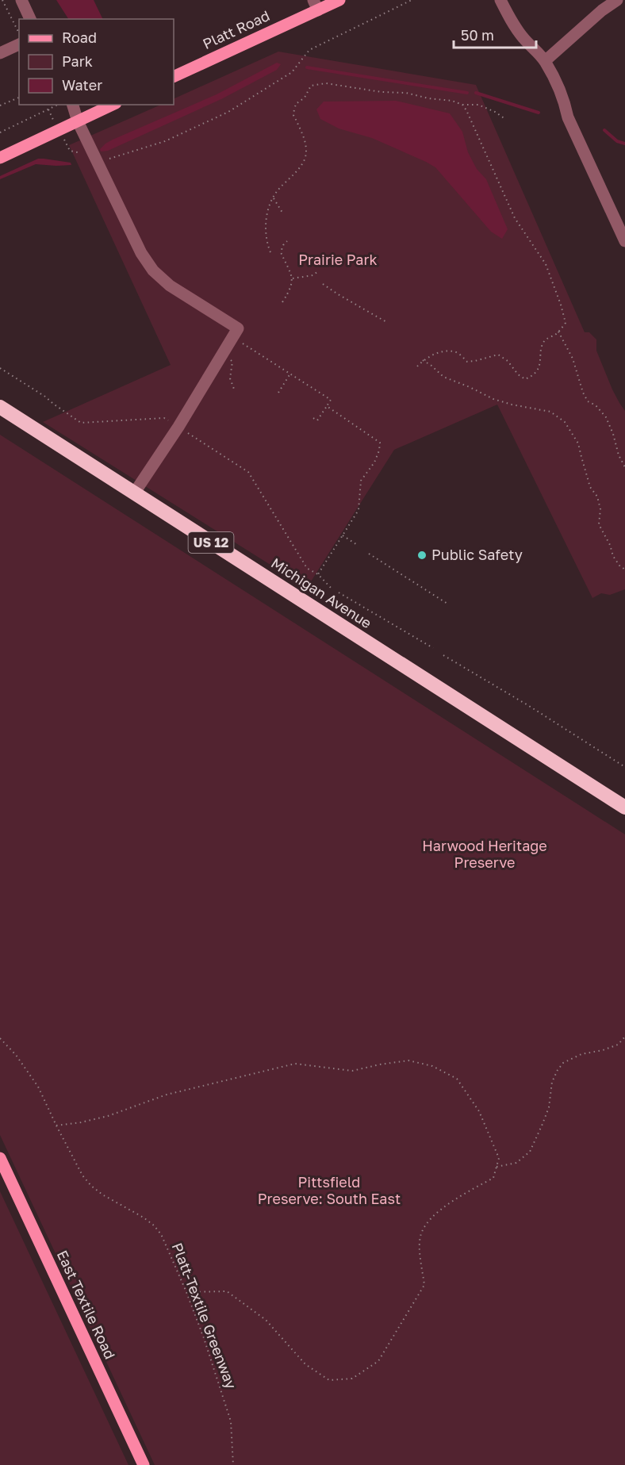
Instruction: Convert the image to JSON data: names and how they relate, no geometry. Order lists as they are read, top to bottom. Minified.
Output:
{"streets":{"highway":["US 12","Michigan Avenue"],"main road":["Platt Road","East Textile Road"],"path":["Platt-Textile Greenway"]},"parks":["Prairie Park","Harwood Heritage Preserve","Pittsfield Preserve: South East"],"places":["Public Safety"],"legend":["Road","Park","Water"],"scale_bar":"50 m"}
